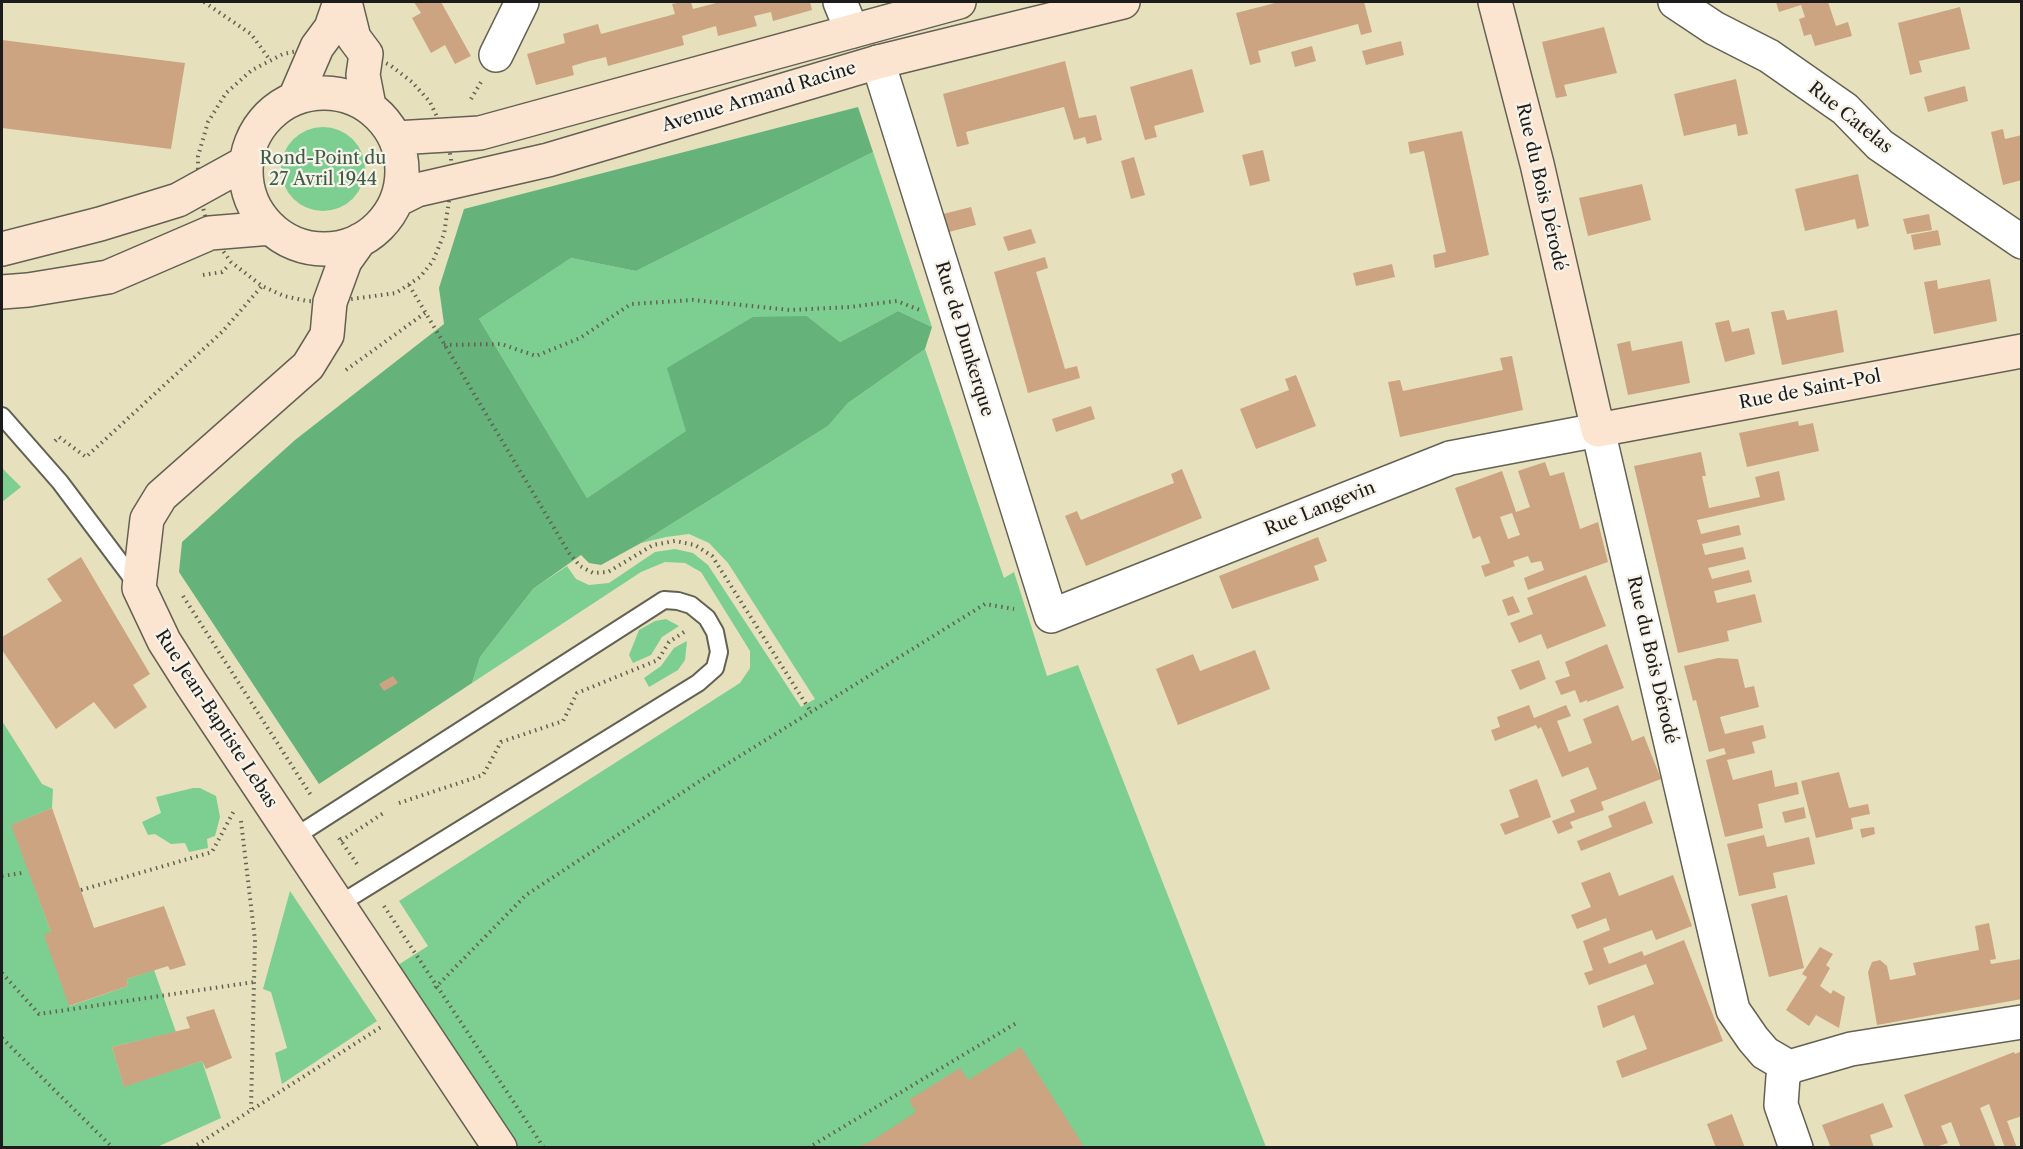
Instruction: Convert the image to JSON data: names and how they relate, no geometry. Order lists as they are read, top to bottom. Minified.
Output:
{"streets":{"street":["Avenue Armand Racine","Rue Catelas","Rue du Bois Dérodé","Rue de Dunkerque","Rue de Saint-Pol","Rue Langevin","Rue Jean-Baptiste Lebas"]},"crossings":[["Avenue Armand Racine","Rue de Dunkerque"],["Rue du Bois Dérodé","Rue de Saint-Pol"],["Rue du Bois Dérodé","Rue Langevin"],["Rue de Dunkerque","Rue Langevin"],["Rue de Saint-Pol","Rue Langevin"]],"parks":["Rond-Point du 27 Avril 1944"]}
